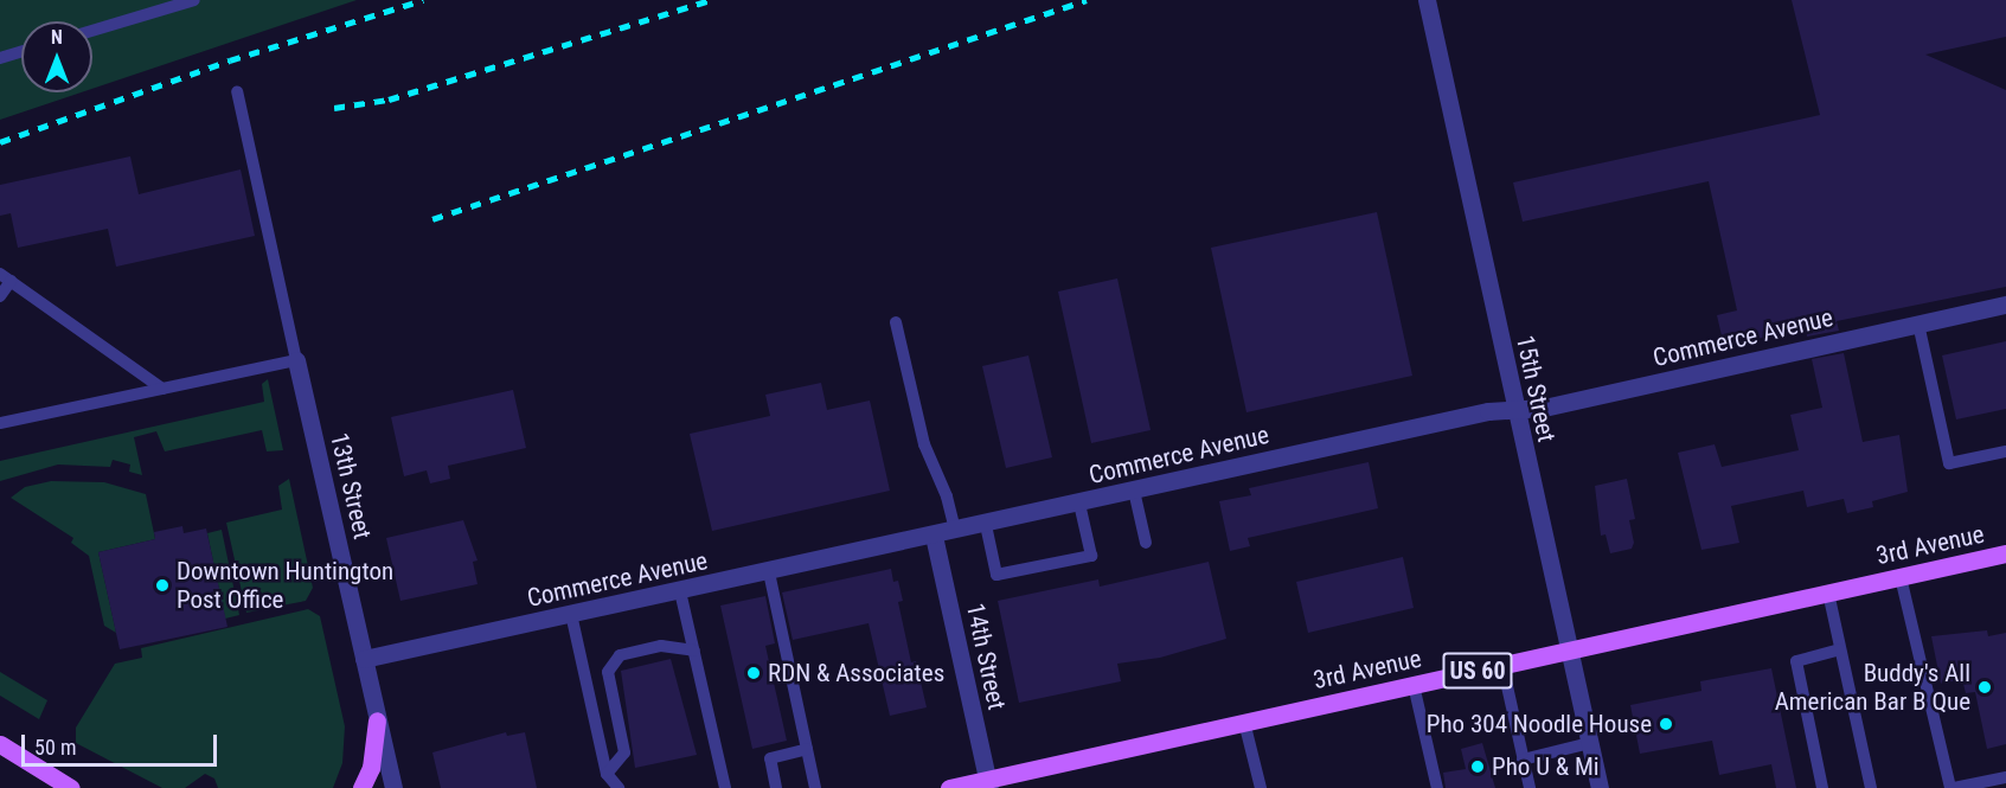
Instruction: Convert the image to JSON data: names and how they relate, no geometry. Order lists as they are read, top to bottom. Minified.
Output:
{"streets":{"main road":["3rd Avenue","US 60"],"street":["Commerce Avenue","15th Street","13th Street","14th Street"]},"crossings":[["Commerce Avenue","15th Street"],["Commerce Avenue","13th Street"],["Commerce Avenue","14th Street"],["15th Street","3rd Avenue"],["3rd Avenue","14th Street"]],"places":["Downtown Huntington Post Office","RDN & Associates","Buddy's All American Bar B Que","Pho 304 Noodle House","Pho U & Mi"],"scale_bar":"50 m","north":"top"}
